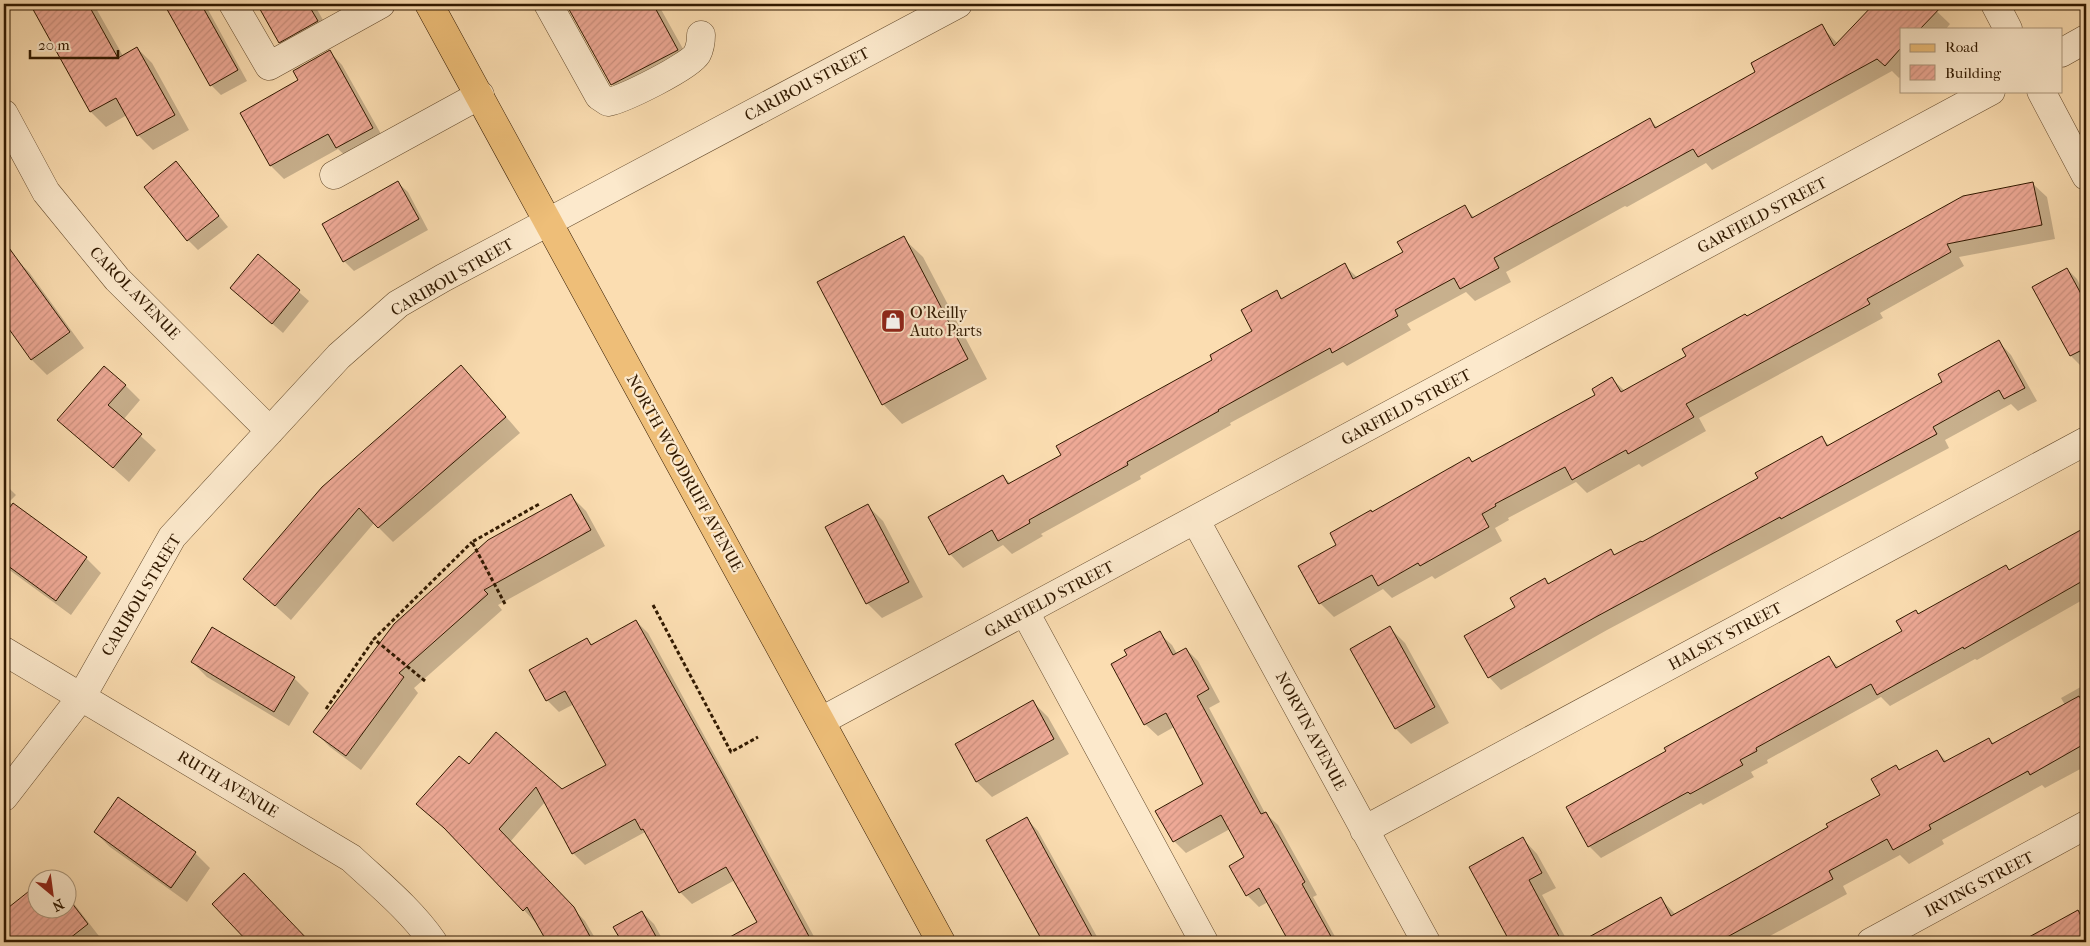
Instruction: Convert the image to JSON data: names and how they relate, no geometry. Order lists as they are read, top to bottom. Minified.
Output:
{"streets":{"main road":["NORTH WOODRUFF AVENUE"],"street":["CARIBOU STREET","GARFIELD STREET","CAROL AVENUE","HALSEY STREET","NORVIN AVENUE","RUTH AVENUE","IRVING STREET"]},"crossings":[["CARIBOU STREET","CAROL AVENUE"],["CARIBOU STREET","NORTH WOODRUFF AVENUE"],["CARIBOU STREET","RUTH AVENUE"],["GARFIELD STREET","NORTH WOODRUFF AVENUE"],["GARFIELD STREET","NORVIN AVENUE"],["HALSEY STREET","NORVIN AVENUE"]],"places":{"shop":["O'Reilly Auto Parts"]},"legend":["Road","Building"],"scale_bar":"20 m","north":"bottom right"}
